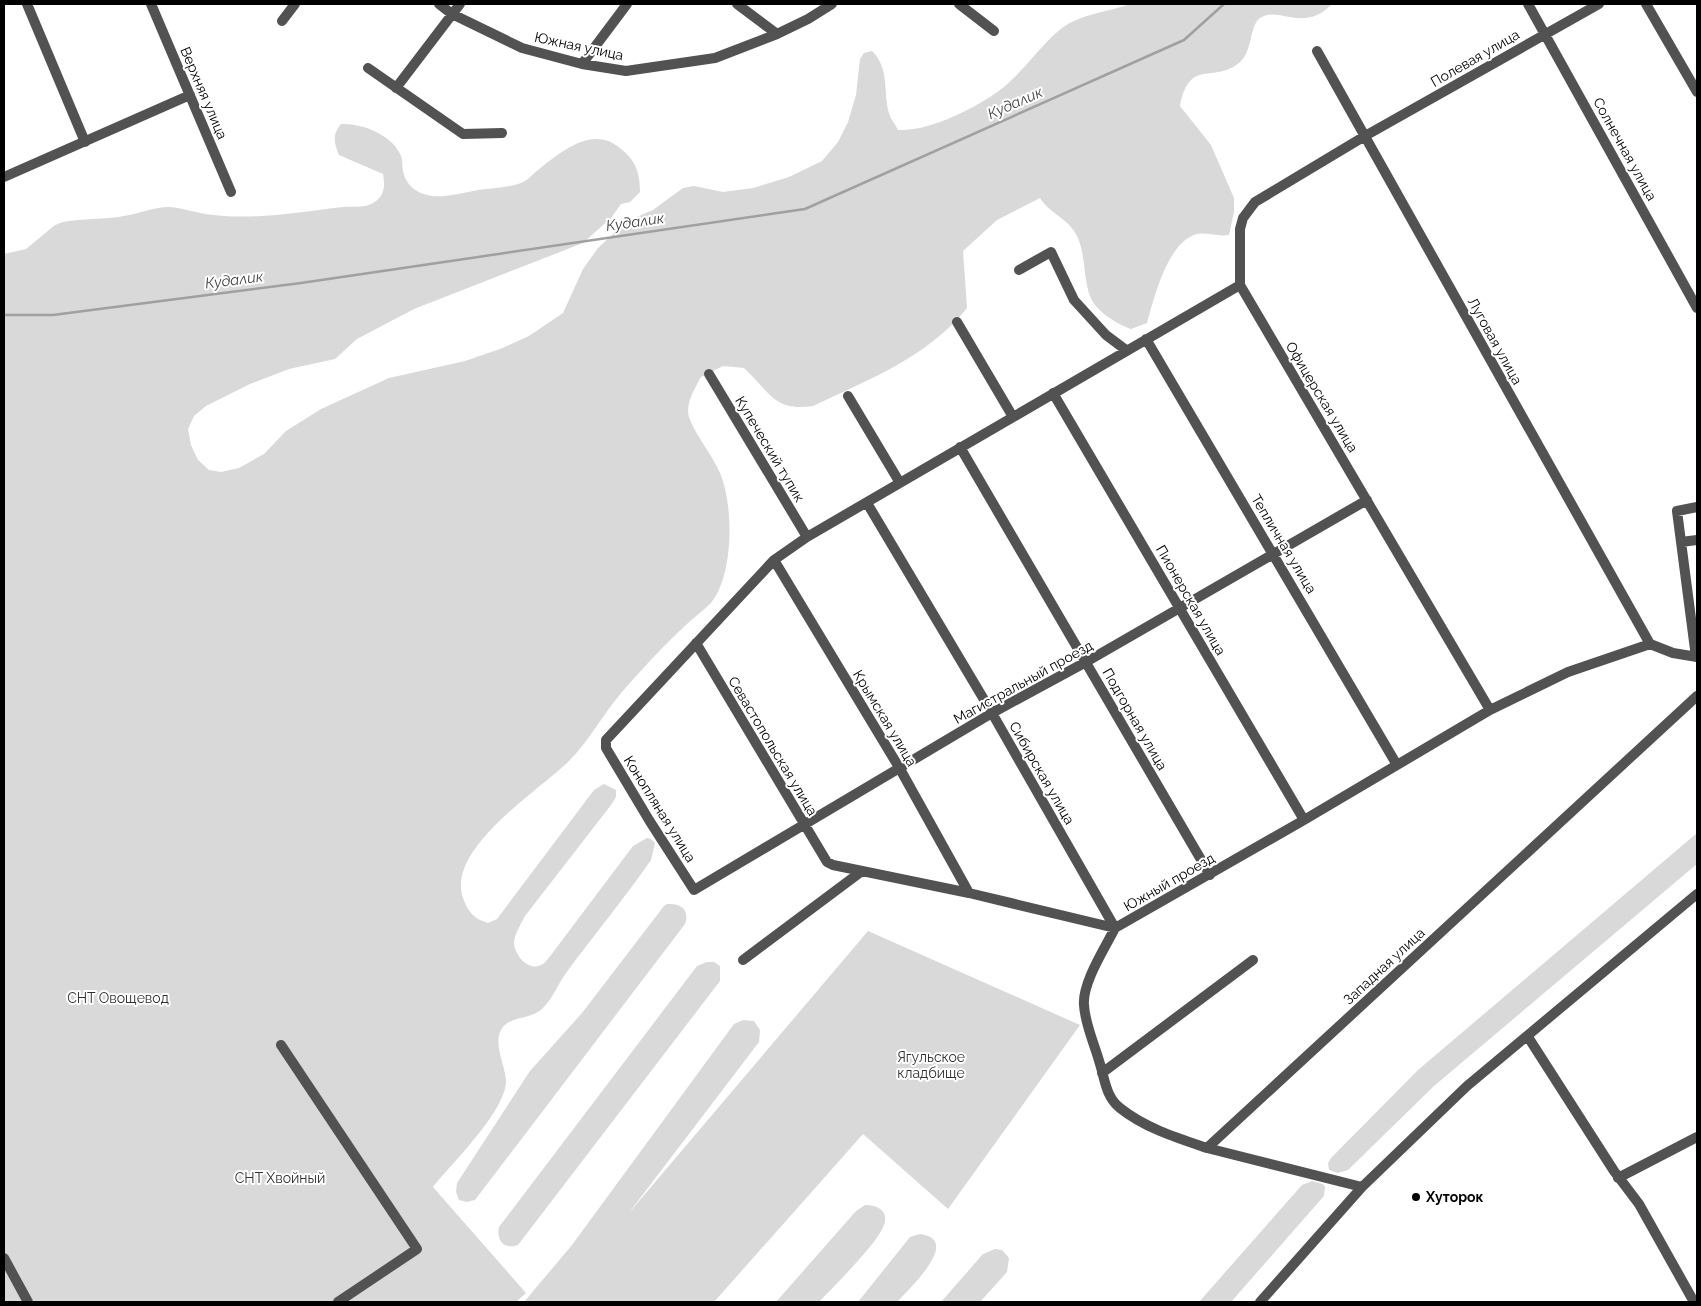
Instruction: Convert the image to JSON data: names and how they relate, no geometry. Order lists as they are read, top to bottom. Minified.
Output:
{"streets":{"street":["Южная улица","Полевая улица","Верхняя улица","Солнечная улица","Луговая улица","Офицерская улица","Купеческий тупик","Тепличная улица","Пионерская улица","Магистральный проезд","Крымская улица","Подгорная улица","Севастопольская улица","Сибирская улица","Конопляная улица","Южный проезд","Западная улица"]},"crossings":[["Полевая улица","Солнечная улица"],["Полевая улица","Луговая улица"],["Луговая улица","Южный проезд"],["Офицерская улица","Магистральный проезд"],["Офицерская улица","Южный проезд"],["Тепличная улица","Магистральный проезд"],["Тепличная улица","Южный проезд"],["Пионерская улица","Магистральный проезд"],["Пионерская улица","Южный проезд"],["Магистральный проезд","Крымская улица"],["Магистральный проезд","Подгорная улица"],["Магистральный проезд","Севастопольская улица"],["Магистральный проезд","Сибирская улица"],["Магистральный проезд","Конопляная улица"],["Крымская улица","Южный проезд"],["Подгорная улица","Южный проезд"],["Севастопольская улица","Конопляная улица"],["Севастопольская улица","Южный проезд"],["Сибирская улица","Южный проезд"]],"water":["Кудалик"],"parks":["СНТ Овощевод","Ягульское кладбище","СНТ Хвойный"],"places":["Хуторок"]}
